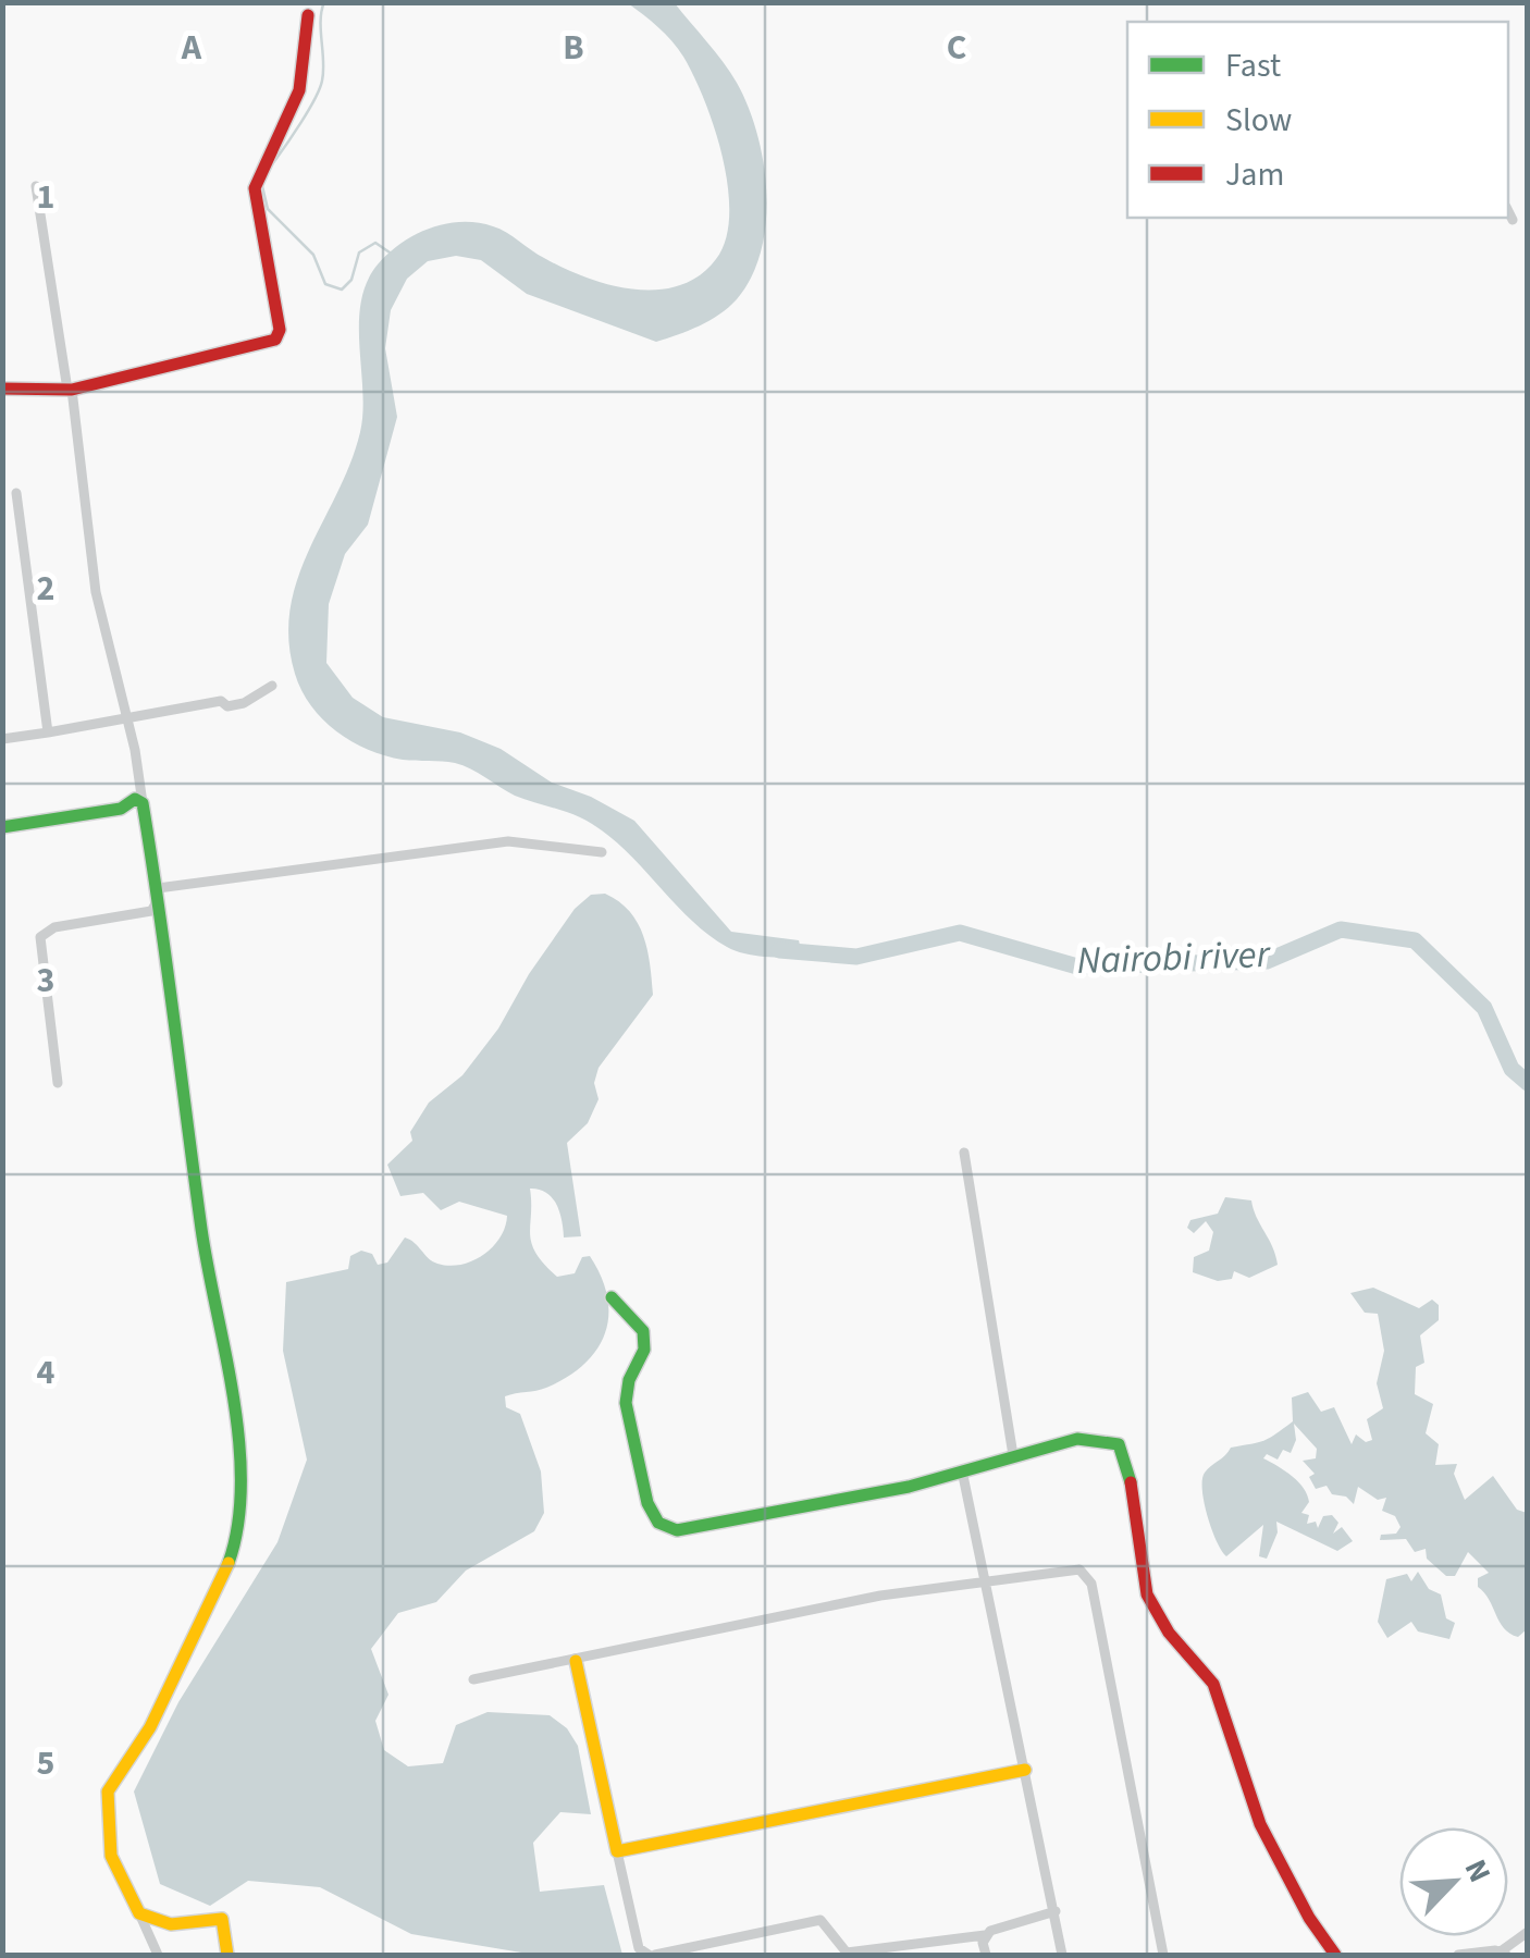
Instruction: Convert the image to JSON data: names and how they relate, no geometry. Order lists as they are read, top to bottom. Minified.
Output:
{"water":["Nairobi river"],"legend":["Fast","Slow","Jam"],"north":"top right","grid":{"columns":["A","B","C"],"rows":["1","2","3","4","5"]}}
